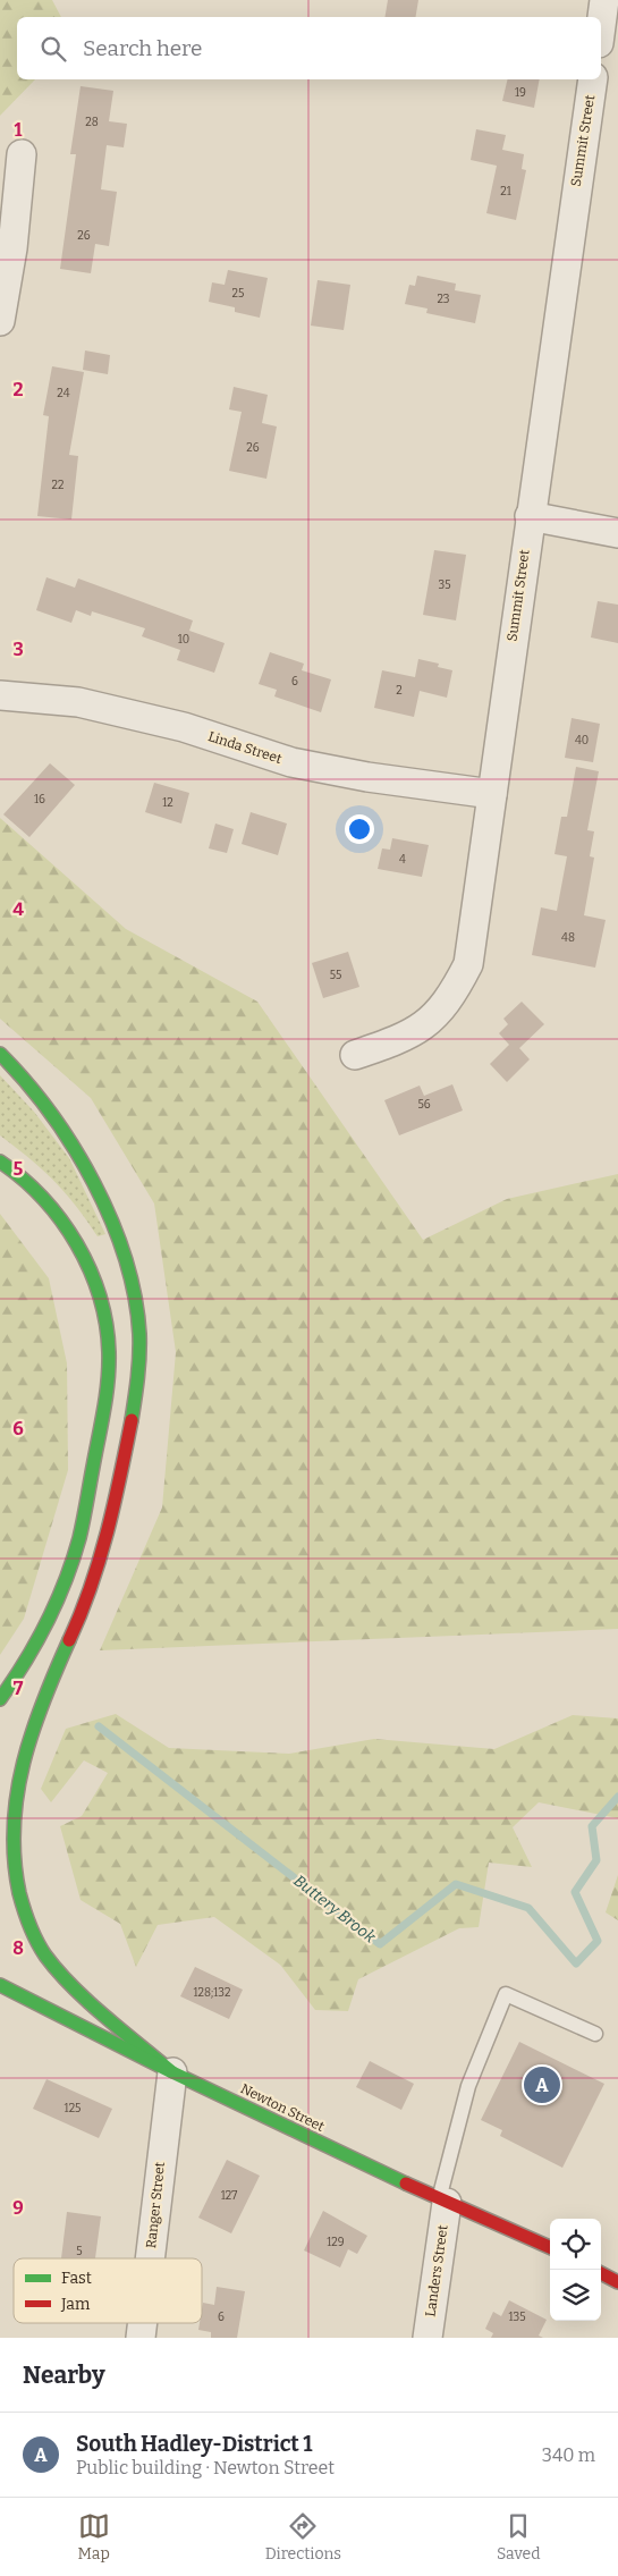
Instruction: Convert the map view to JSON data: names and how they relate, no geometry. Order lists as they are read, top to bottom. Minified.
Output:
{"streets":{"main road":["Newton Street"],"street":["Summit Street","Linda Street","Ranger Street","Landers Street"]},"crossings":[["Summit Street","Linda Street"],["Newton Street","Ranger Street"],["Newton Street","Landers Street"]],"water":["Buttery Brook"],"house_numbers":["19","28","21","26","25","23","24","26","22","35","10","6","2","40","16","12","4","48","55","56","128;132","125","127","129","5","6","135"],"legend":["Fast","Jam"],"page":{"search":"Search here","pins":"A","heading":"Nearby","list":[{"mark":"A","name":"South Hadley-District 1","note":"Public building · Newton Street","value":"340 m"}],"nav":["Map","Directions","Saved"]},"grid":{"rows":["1","2","3","4","5","6","7","8","9"]}}
